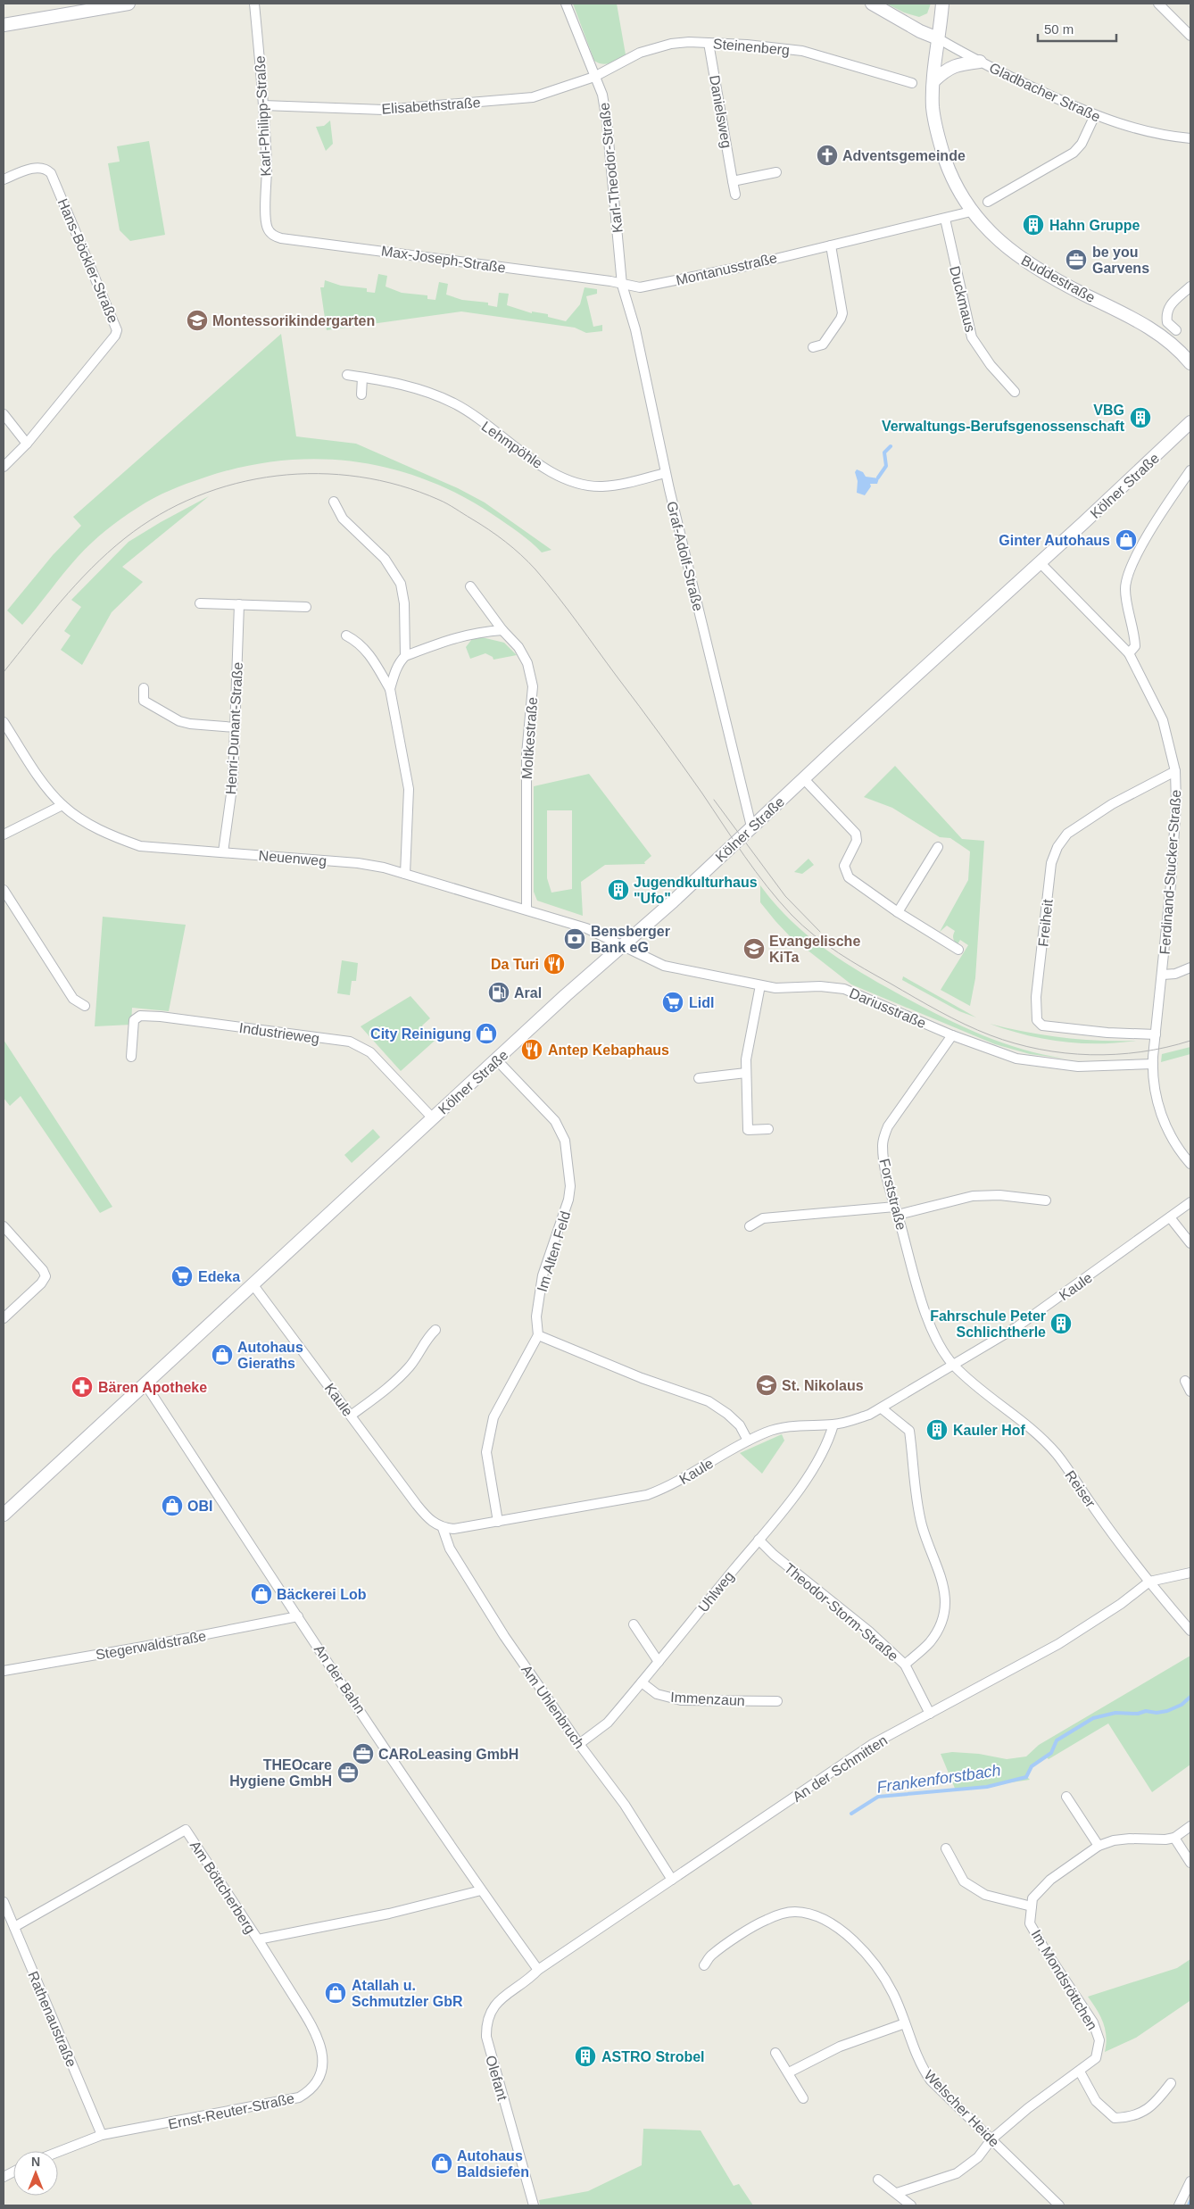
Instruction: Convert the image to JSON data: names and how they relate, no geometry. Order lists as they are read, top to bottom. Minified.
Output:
{"streets":{"main road":["Buddestraße","Kölner Straße"],"street":["Steinenberg","Gladbacher Straße","Elisabethstraße","Danielsweg","Karl-Philipp-Straße","Karl-Theodor-Straße","Max-Joseph-Straße","Hans-Böckler-Straße","Montanusstraße","Duckmaus","Lehmpöhle","Graf-Adolf-Straße","Henri-Dunant-Straße","Moltkestraße","Neuenweg","Ferdinand-Stucker-Straße","Freiheit","Dariusstraße","Industrieweg","Forststraße","Im Alten Feld","Kaule","Reiser","Uhlweg","Theodor-Storm-Straße","Stegerwaldstraße","An der Bahn","Immenzaun","Am Uhlenbruch","An der Schmitten","Am Böttcherberg","Im Mondsröttchen","Rathenaustraße","Olefant","Welscher Heide","Ernst-Reuter-Straße"]},"crossings":[["Steinenberg","Elisabethstraße"],["Steinenberg","Danielsweg"],["Steinenberg","Karl-Theodor-Straße"],["Gladbacher Straße","Buddestraße"],["Elisabethstraße","Karl-Philipp-Straße"],["Elisabethstraße","Karl-Theodor-Straße"],["Karl-Philipp-Straße","Max-Joseph-Straße"],["Karl-Theodor-Straße","Max-Joseph-Straße"],["Karl-Theodor-Straße","Montanusstraße"],["Karl-Theodor-Straße","Graf-Adolf-Straße"],["Max-Joseph-Straße","Montanusstraße"],["Max-Joseph-Straße","Graf-Adolf-Straße"],["Montanusstraße","Buddestraße"],["Montanusstraße","Duckmaus"],["Montanusstraße","Graf-Adolf-Straße"],["Lehmpöhle","Graf-Adolf-Straße"],["Kölner Straße","Graf-Adolf-Straße"],["Kölner Straße","Neuenweg"],["Kölner Straße","Ferdinand-Stucker-Straße"],["Kölner Straße","Dariusstraße"],["Kölner Straße","Industrieweg"],["Kölner Straße","Im Alten Feld"],["Kölner Straße","Kaule"],["Kölner Straße","An der Bahn"],["Henri-Dunant-Straße","Neuenweg"],["Moltkestraße","Neuenweg"],["Neuenweg","Dariusstraße"],["Ferdinand-Stucker-Straße","Freiheit"],["Ferdinand-Stucker-Straße","Dariusstraße"],["Dariusstraße","Forststraße"],["Forststraße","Kaule"],["Forststraße","Reiser"],["Kaule","Reiser"],["Kaule","Uhlweg"],["Kaule","Am Uhlenbruch"],["Reiser","An der Schmitten"],["Uhlweg","Theodor-Storm-Straße"],["Uhlweg","Immenzaun"],["Uhlweg","Am Uhlenbruch"],["Theodor-Storm-Straße","An der Schmitten"],["Stegerwaldstraße","An der Bahn"],["An der Bahn","An der Schmitten"],["An der Bahn","Am Böttcherberg"],["An der Bahn","Olefant"],["Am Uhlenbruch","An der Schmitten"],["An der Schmitten","Olefant"],["Am Böttcherberg","Rathenaustraße"],["Am Böttcherberg","Ernst-Reuter-Straße"],["Im Mondsröttchen","Welscher Heide"],["Rathenaustraße","Ernst-Reuter-Straße"]],"water":["Frankenforstbach"],"places":{"church":["Adventsgemeinde"],"building":["Hahn Gruppe","VBG Verwaltungs-Berufsgenossenschaft","Jugendkulturhaus \"Ufo\"","Fahrschule Peter Schlichtherle","Kauler Hof","ASTRO Strobel"],"office":["be you Garvens","CARoLeasing GmbH","THEOcare Hygiene GmbH"],"school or university":["Montessorikindergarten","Evangelische KiTa","St. Nikolaus"],"shop":["Ginter Autohaus","City Reinigung","Autohaus Gieraths","OBI","Bäckerei Lob","Atallah u. Schmutzler GbR","Autohaus Baldsiefen"],"bank":["Bensberger Bank eG"],"restaurant":["Da Turi","Antep Kebaphaus"],"fuel station":["Aral"],"supermarket":["Lidl","Edeka"],"pharmacy":["Bären Apotheke"]},"scale_bar":"50 m","north":"top"}
